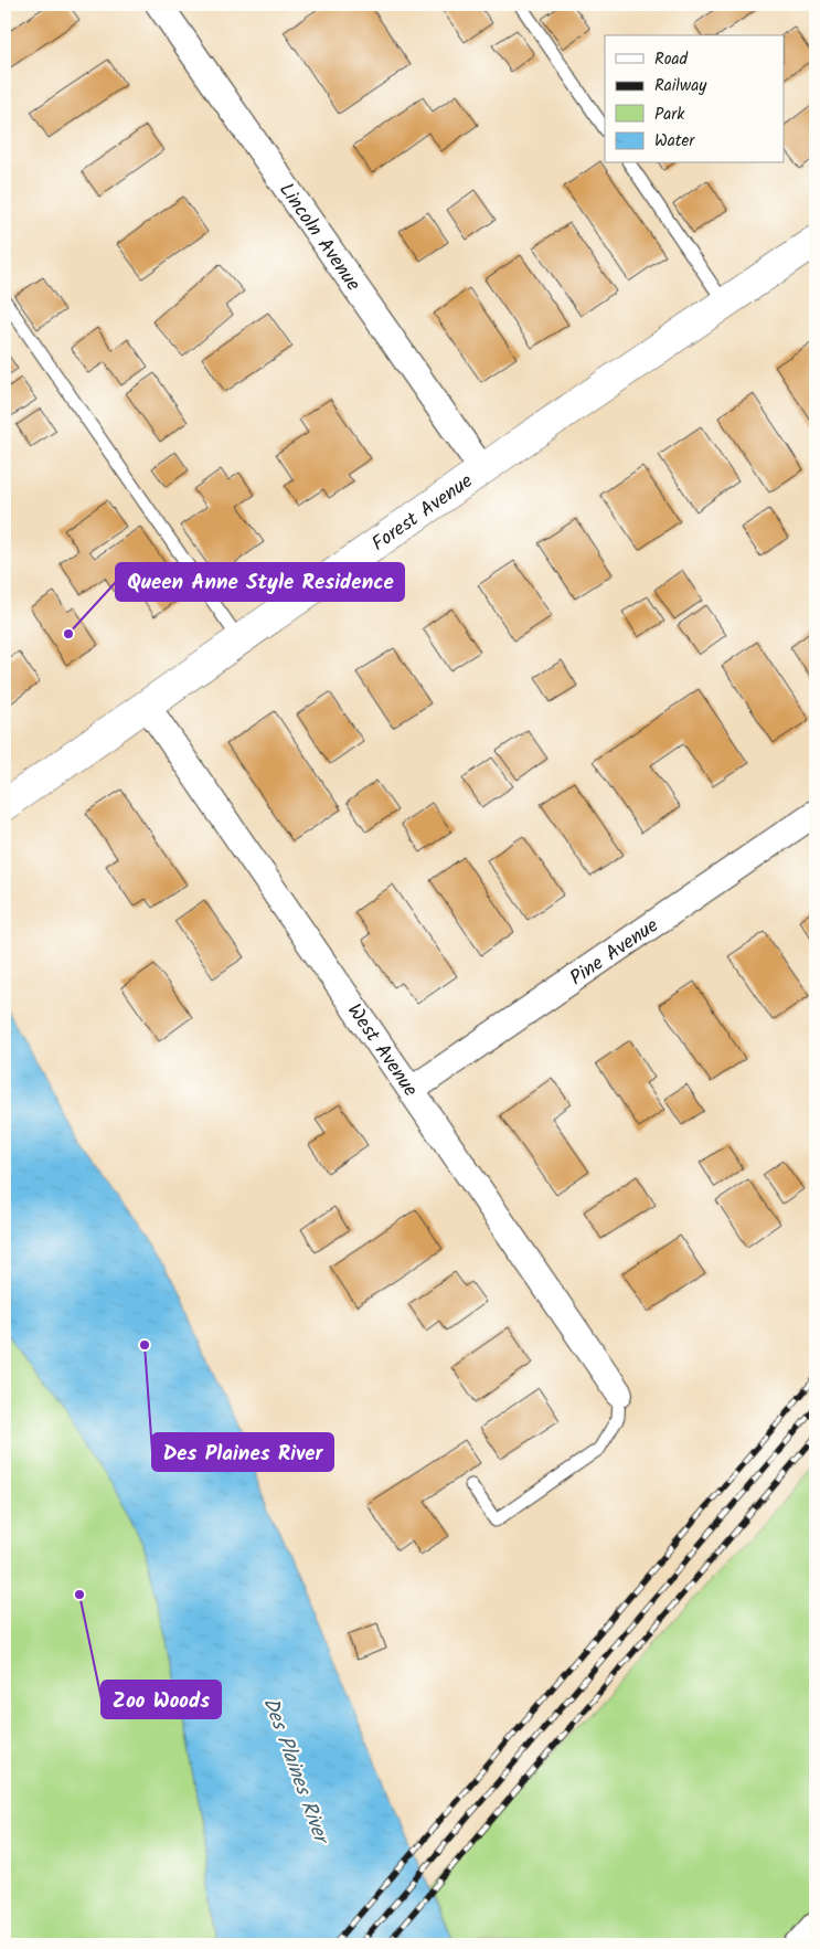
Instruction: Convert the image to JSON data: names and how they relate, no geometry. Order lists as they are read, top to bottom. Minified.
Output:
{"streets":{"street":["Lincoln Avenue","Forest Avenue","Pine Avenue","West Avenue"]},"crossings":[["Lincoln Avenue","Forest Avenue"],["Forest Avenue","West Avenue"],["Pine Avenue","West Avenue"]],"water":["Des Plaines River"],"places":["Queen Anne Style Residence","Des Plaines River","Zoo Woods"],"legend":["Road","Railway","Park","Water"]}
